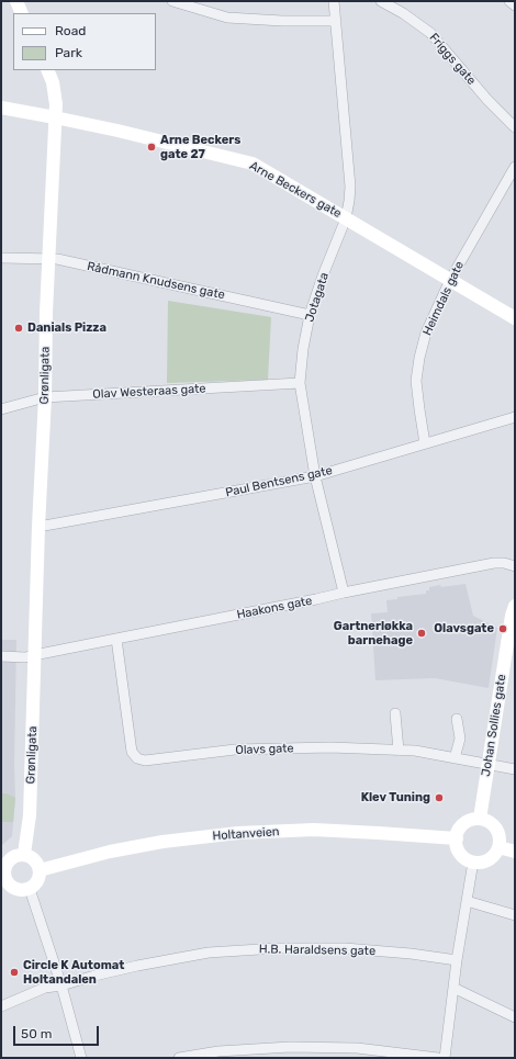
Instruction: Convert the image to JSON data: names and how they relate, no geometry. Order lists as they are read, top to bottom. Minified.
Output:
{"streets":{"main road":["Arne Beckers gate","Grønligata","Johan Sollies gate","Holtanveien"],"street":["Friggs gate","Rådmann Knudsens gate","Jotagata","Heimdals gate","Olav Westeraas gate","Paul Bentsens gate","Haakons gate","Olavs gate","H.B. Haraldsens gate"]},"crossings":[["Arne Beckers gate","Jotagata"],["Arne Beckers gate","Heimdals gate"],["Arne Beckers gate","Grønligata"],["Rådmann Knudsens gate","Jotagata"],["Rådmann Knudsens gate","Grønligata"],["Jotagata","Olav Westeraas gate"],["Jotagata","Paul Bentsens gate"],["Jotagata","Haakons gate"],["Heimdals gate","Paul Bentsens gate"],["Grønligata","Olav Westeraas gate"],["Grønligata","Paul Bentsens gate"],["Grønligata","Haakons gate"],["Grønligata","Holtanveien"],["Haakons gate","Olavs gate"],["Johan Sollies gate","Olavs gate"],["Johan Sollies gate","Holtanveien"]],"places":["Arne Beckers gate 27","Danials Pizza","Olavsgate","Gartnerløkka barnehage","Klev Tuning","Circle K Automat Holtandalen"],"legend":["Road","Park"],"scale_bar":"50 m"}
